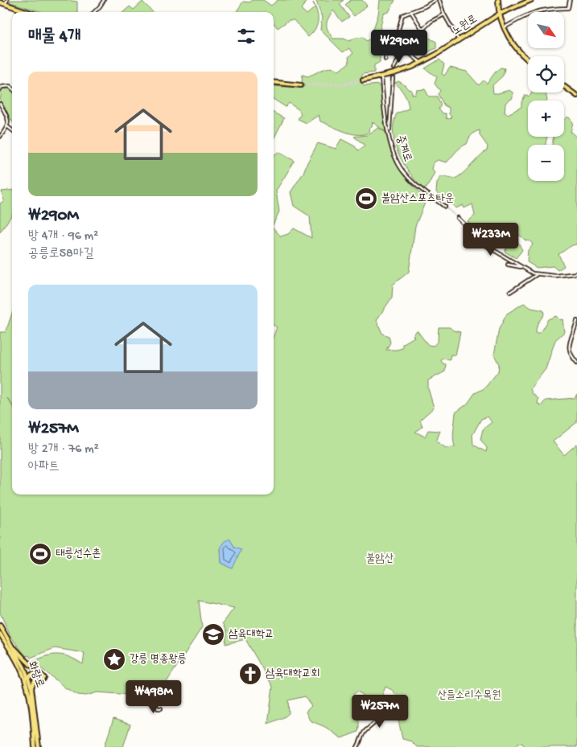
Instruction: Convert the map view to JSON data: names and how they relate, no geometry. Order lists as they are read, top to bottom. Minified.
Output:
{"streets":{"main road":["노원로","화랑로"],"street":["중계로"]},"crossings":[["노원로","중계로"]],"parks":["불암산","산들소리수목원"],"places":{"sports":["불암산스포츠타운","태릉선수촌"],"school or university":["삼육대학교"],"place":["강릉 명종왕릉"],"church":["삼육대학교회"]},"north":"bottom right","page":{"map_buttons":["+","−"],"heading":"매물 4개","price":["₩290M","₩233M","₩498M","₩257M"],"list":[{"name":"₩290M","note":"방 4개 · 96 m² · 공릉로58마길"},{"name":"₩257M","note":"방 2개 · 76 m² · 아파트"}]}}
